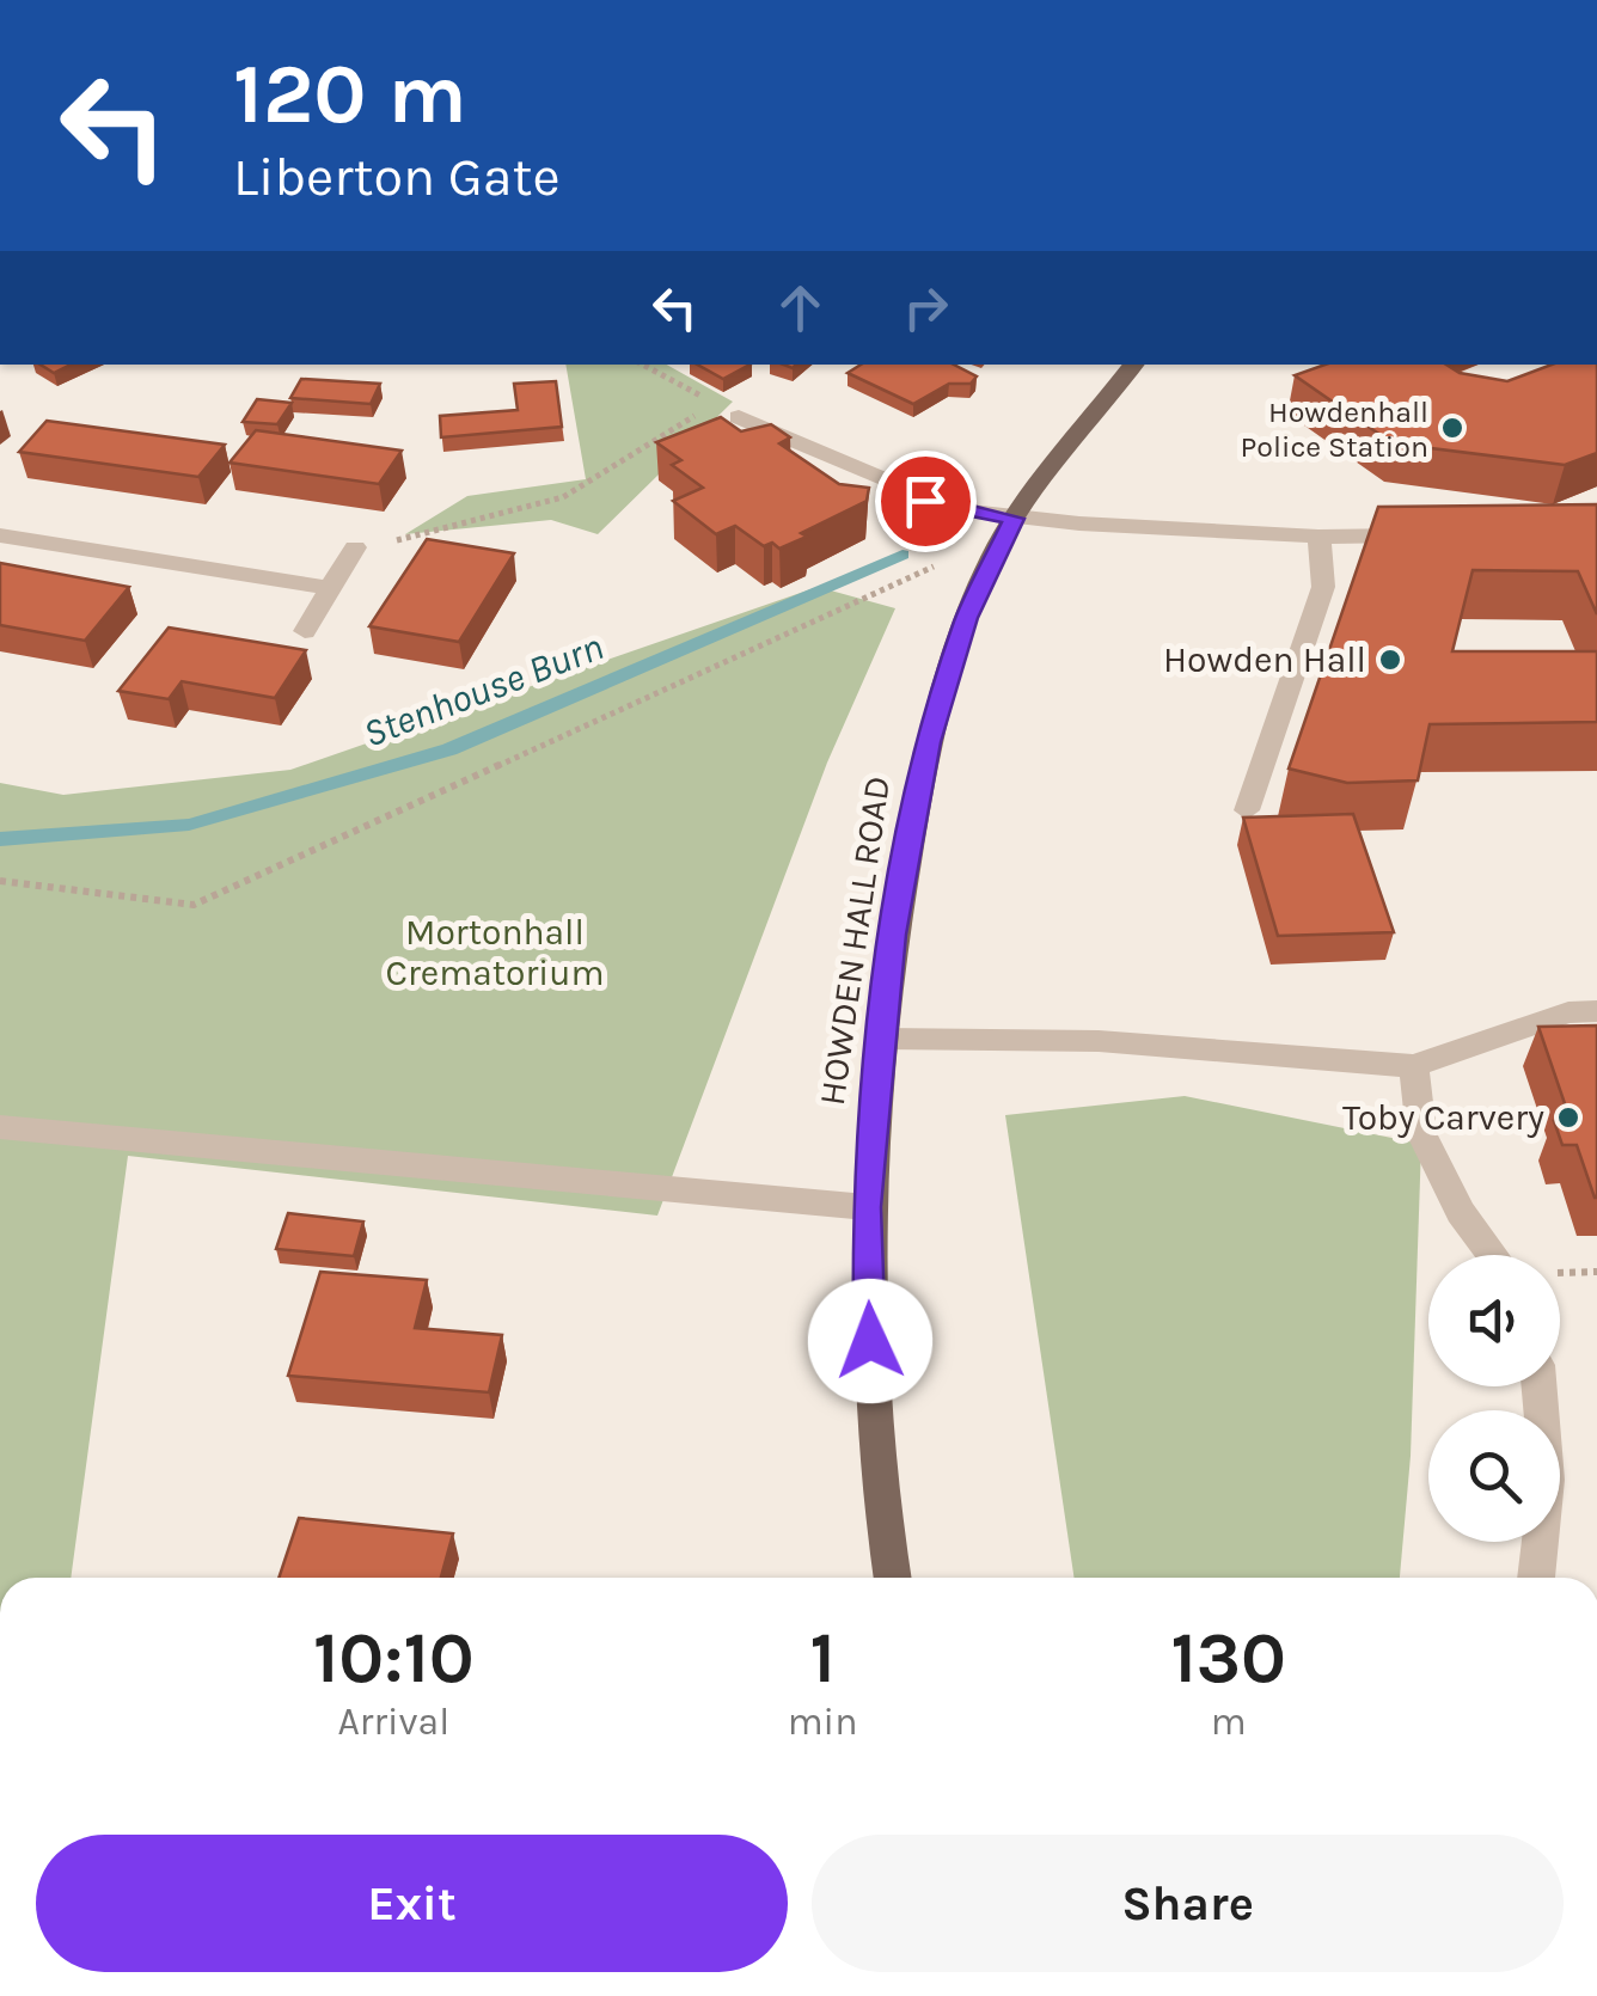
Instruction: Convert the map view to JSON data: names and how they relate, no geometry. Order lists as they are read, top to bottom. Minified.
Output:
{"streets":{"main road":["HOWDEN HALL ROAD"]},"water":["Stenhouse Burn"],"parks":["Mortonhall Crematorium"],"places":["Howdenhall Police Station","Howden Hall","Toby Carvery"],"page":{"turn":["120 m","Liberton Gate"],"eta":["10:10","Arrival","1","min","130","m"],"buttons":["Exit","Share"]}}
